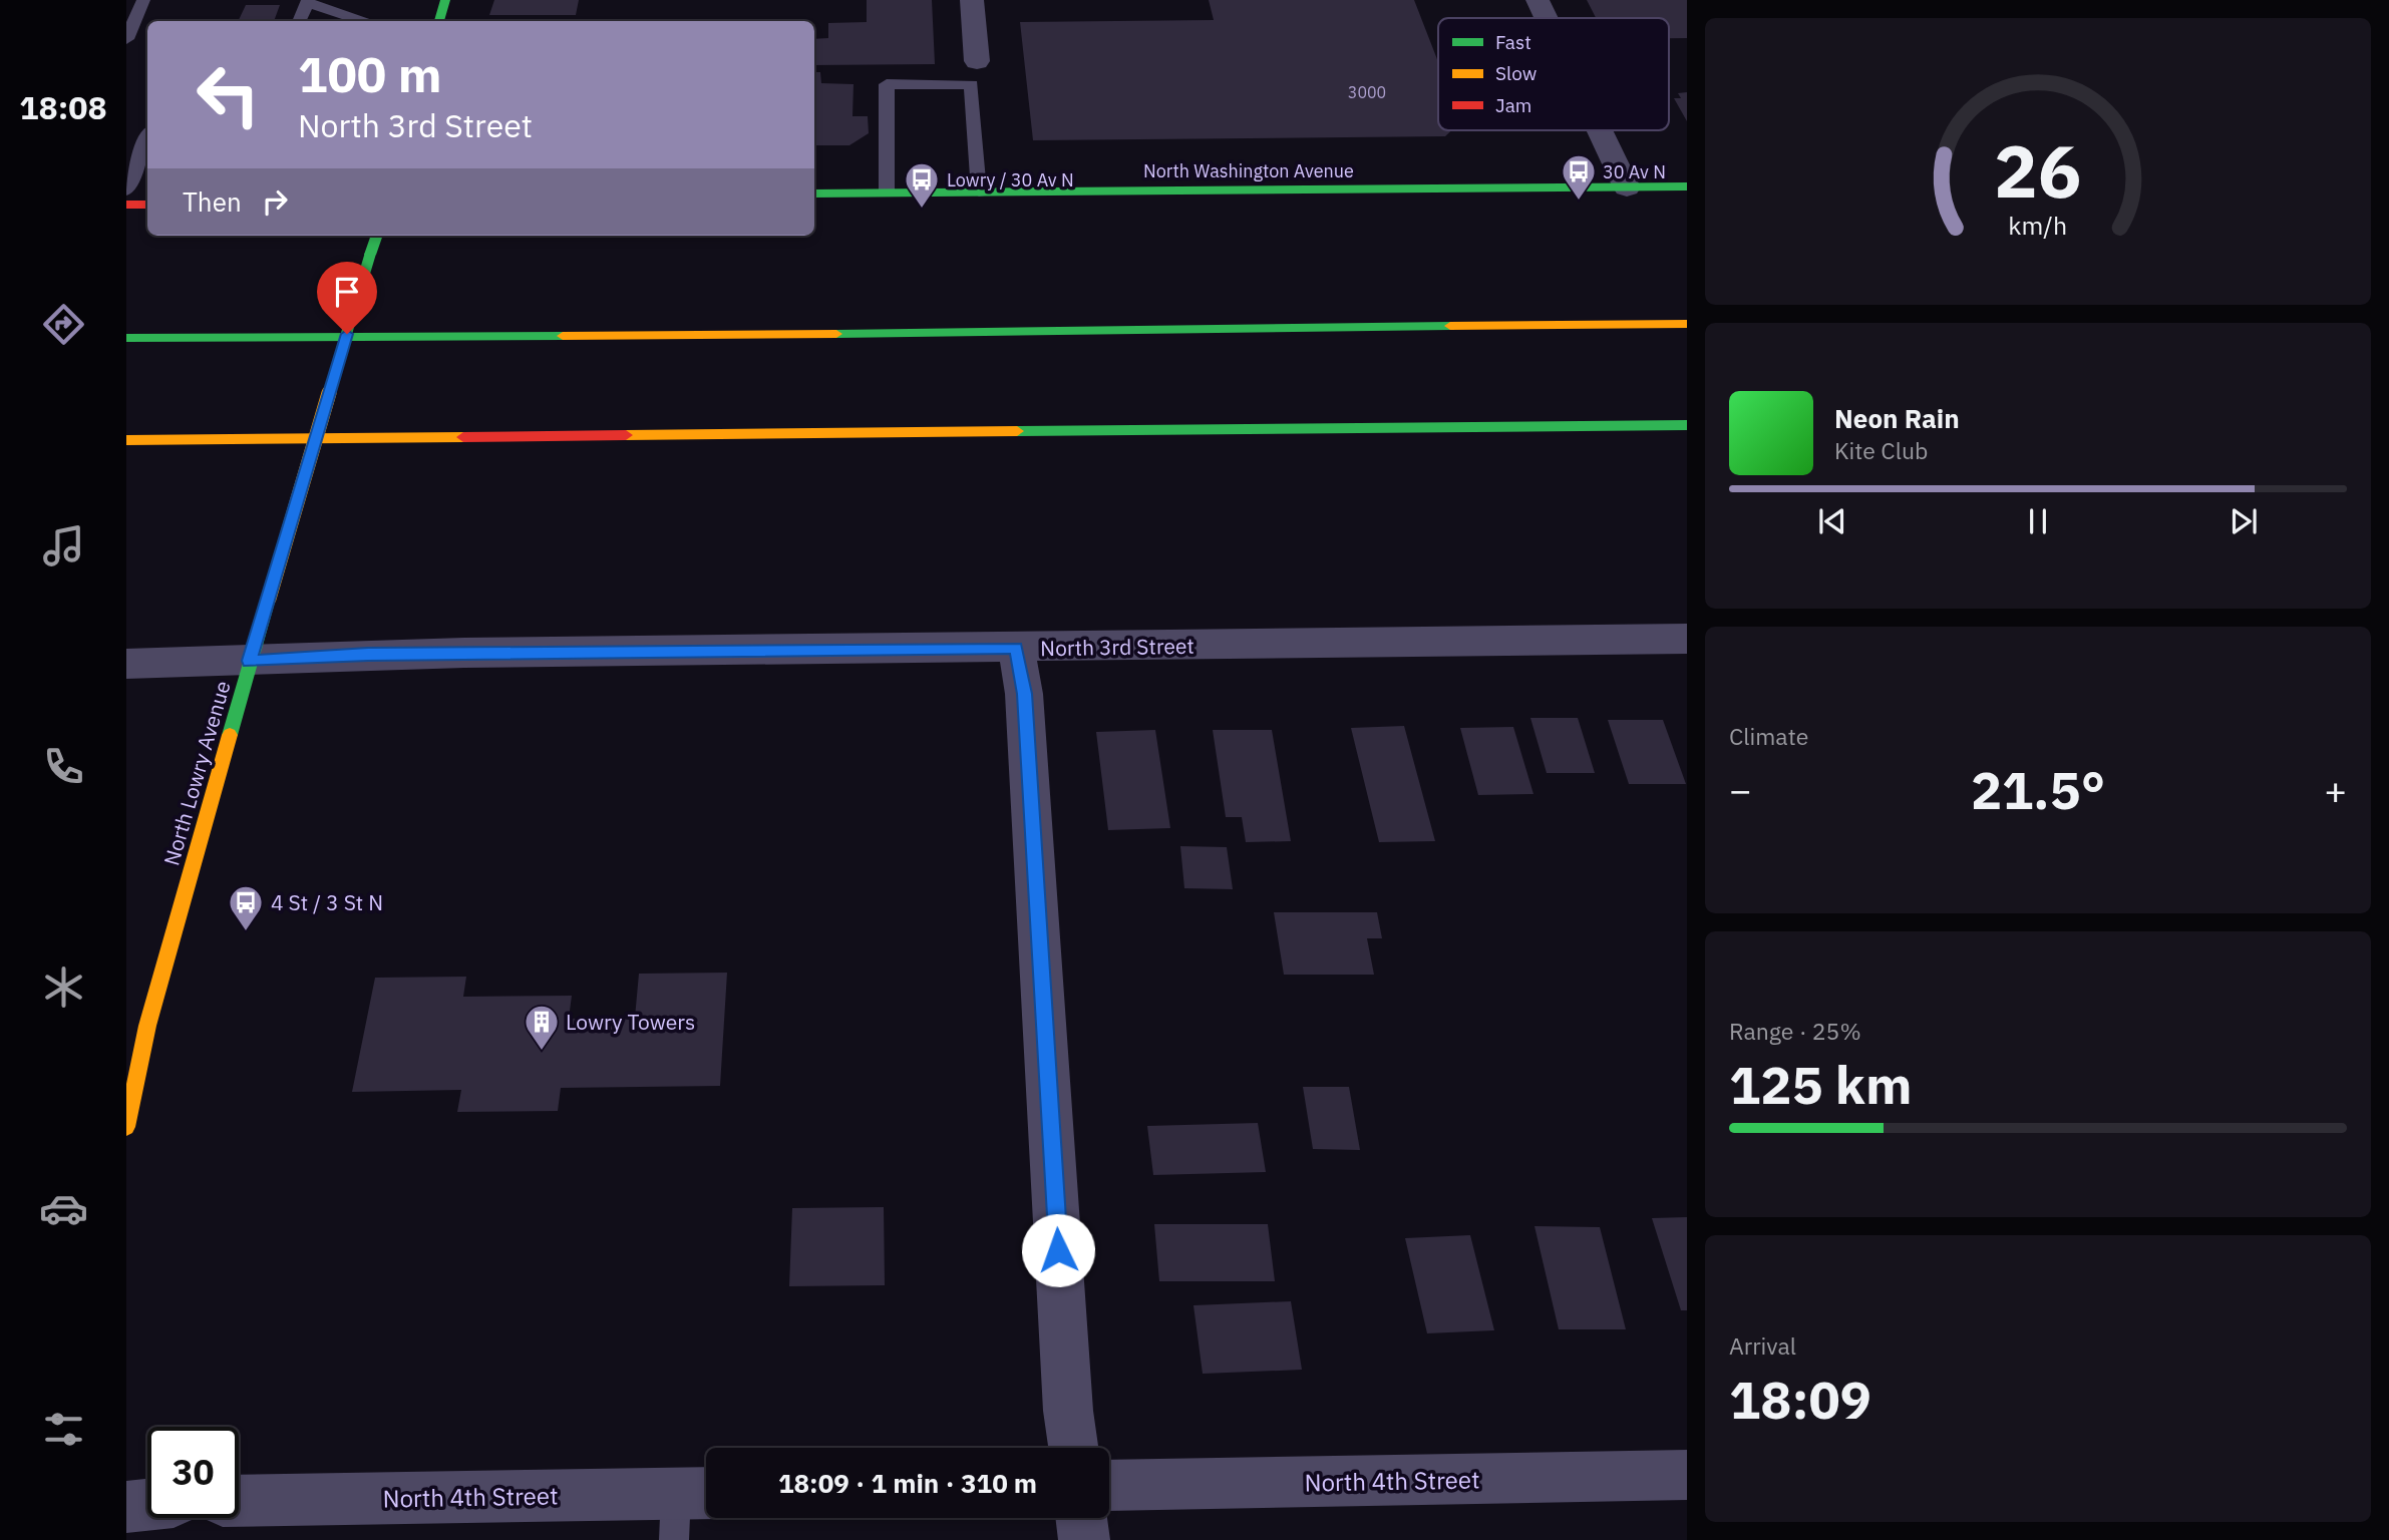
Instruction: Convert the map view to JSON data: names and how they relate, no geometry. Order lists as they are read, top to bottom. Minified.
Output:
{"streets":{"main road":["North Washington Avenue","North Lowry Avenue"],"street":["North 3rd Street","North 4th Street"]},"crossings":[["North 3rd Street","North Lowry Avenue"]],"places":{"bus stop":["30 Av N","Lowry / 30 Av N","4 St / 3 St N"],"building":["Lowry Towers"]},"house_numbers":["3000"],"legend":["Fast","Slow","Jam"],"page":{"tabs":"18:08","turn":["100 m","North 3rd Street"],"then":"Then","song":["Neon Rain","Kite Club"],"tile":["Climate",["Range · 25%","125 km"],["Arrival","18:09"]],"heat":["−","21.5°","+"],"limit":"30","trip":"18:09 · 1 min · 310 m","gauge":["26","km/h"]}}
